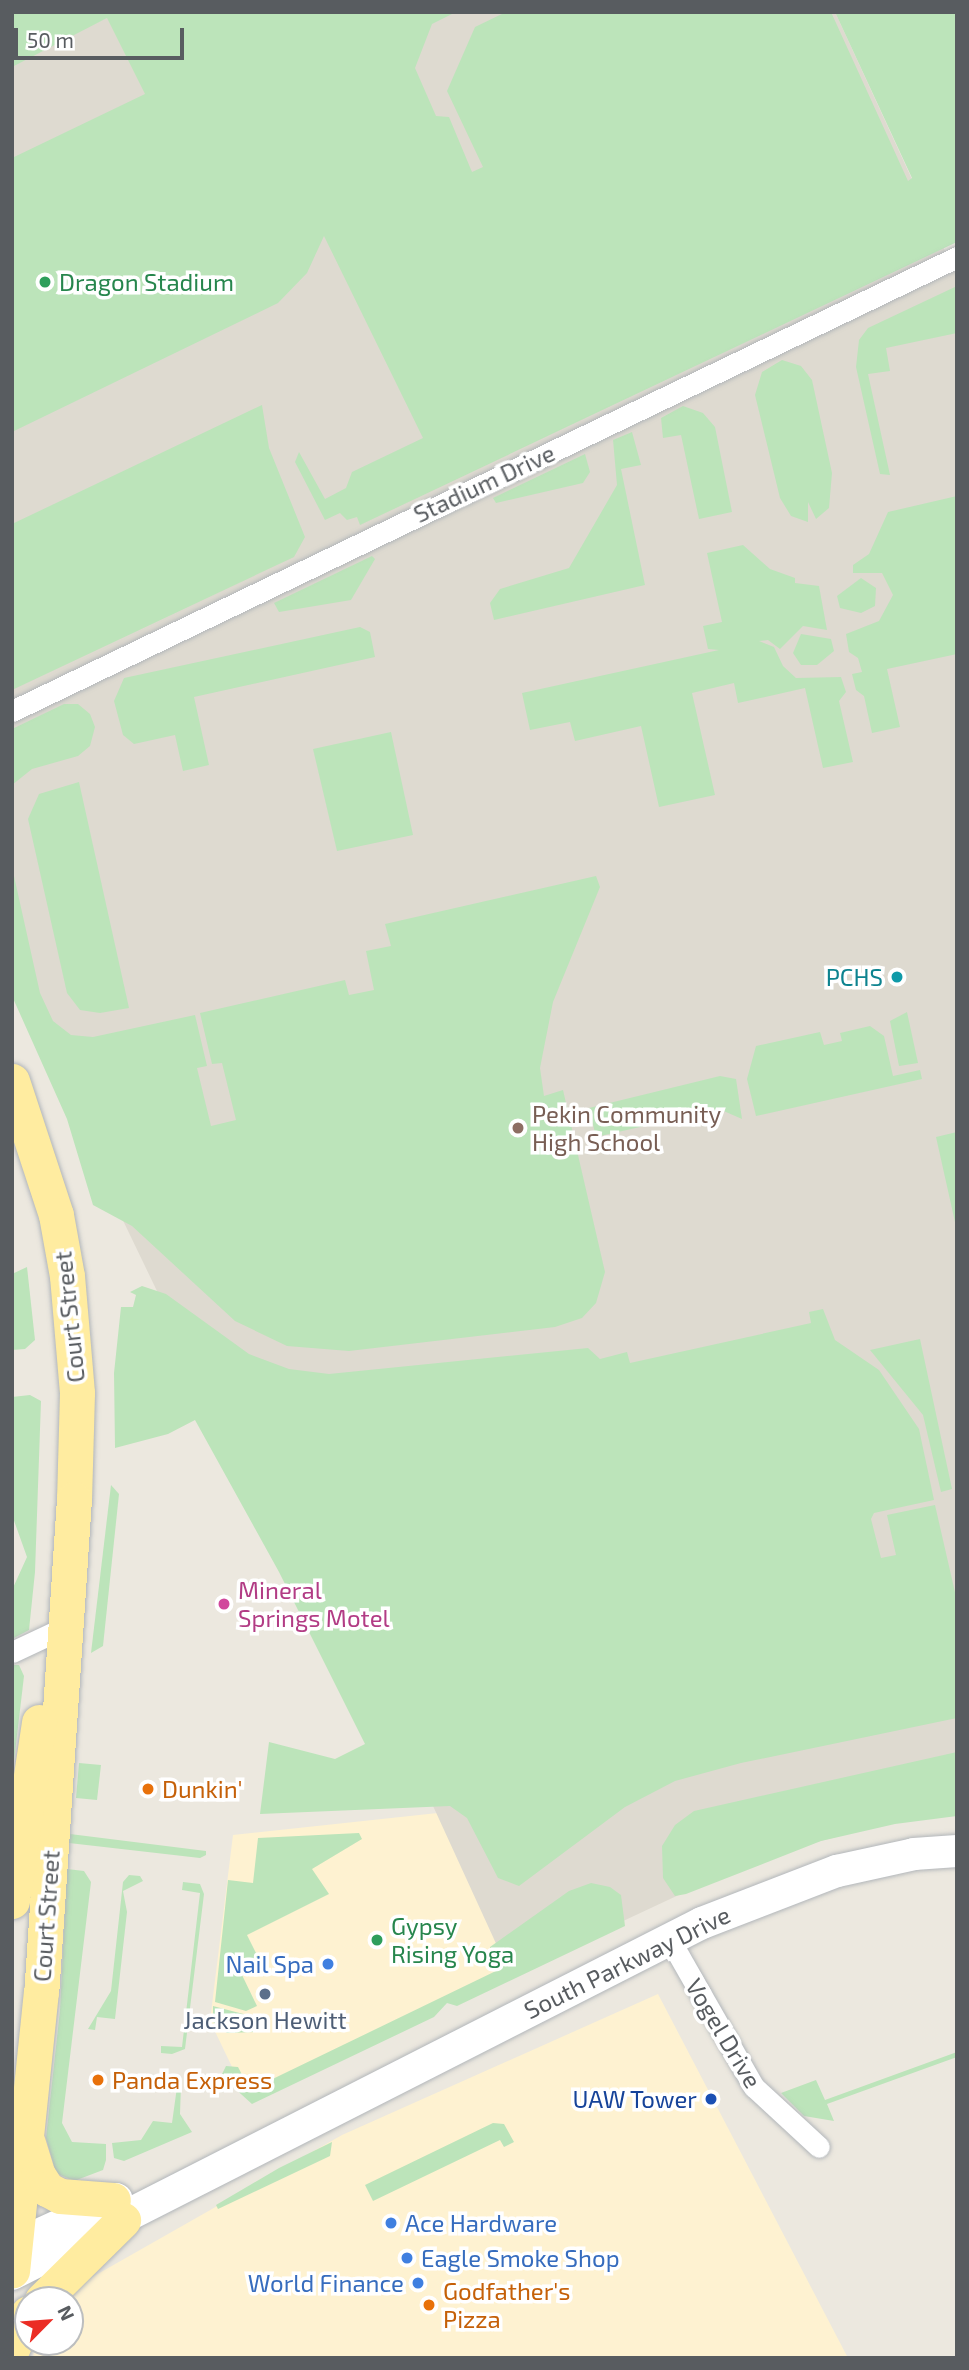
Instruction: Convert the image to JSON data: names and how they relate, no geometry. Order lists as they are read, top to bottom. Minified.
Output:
{"streets":{"main road":["Court Street","South Parkway Drive"],"street":["Stadium Drive","Vogel Drive"]},"crossings":[["Court Street","South Parkway Drive"],["South Parkway Drive","Vogel Drive"]],"places":["Dragon Stadium","PCHS","Pekin Community High School","Mineral Springs Motel","Dunkin'","Gypsy Rising Yoga","Nail Spa","Jackson Hewitt","Panda Express","UAW Tower","Ace Hardware","Eagle Smoke Shop","World Finance","Godfather's Pizza"],"scale_bar":"50 m","north":"top right"}
